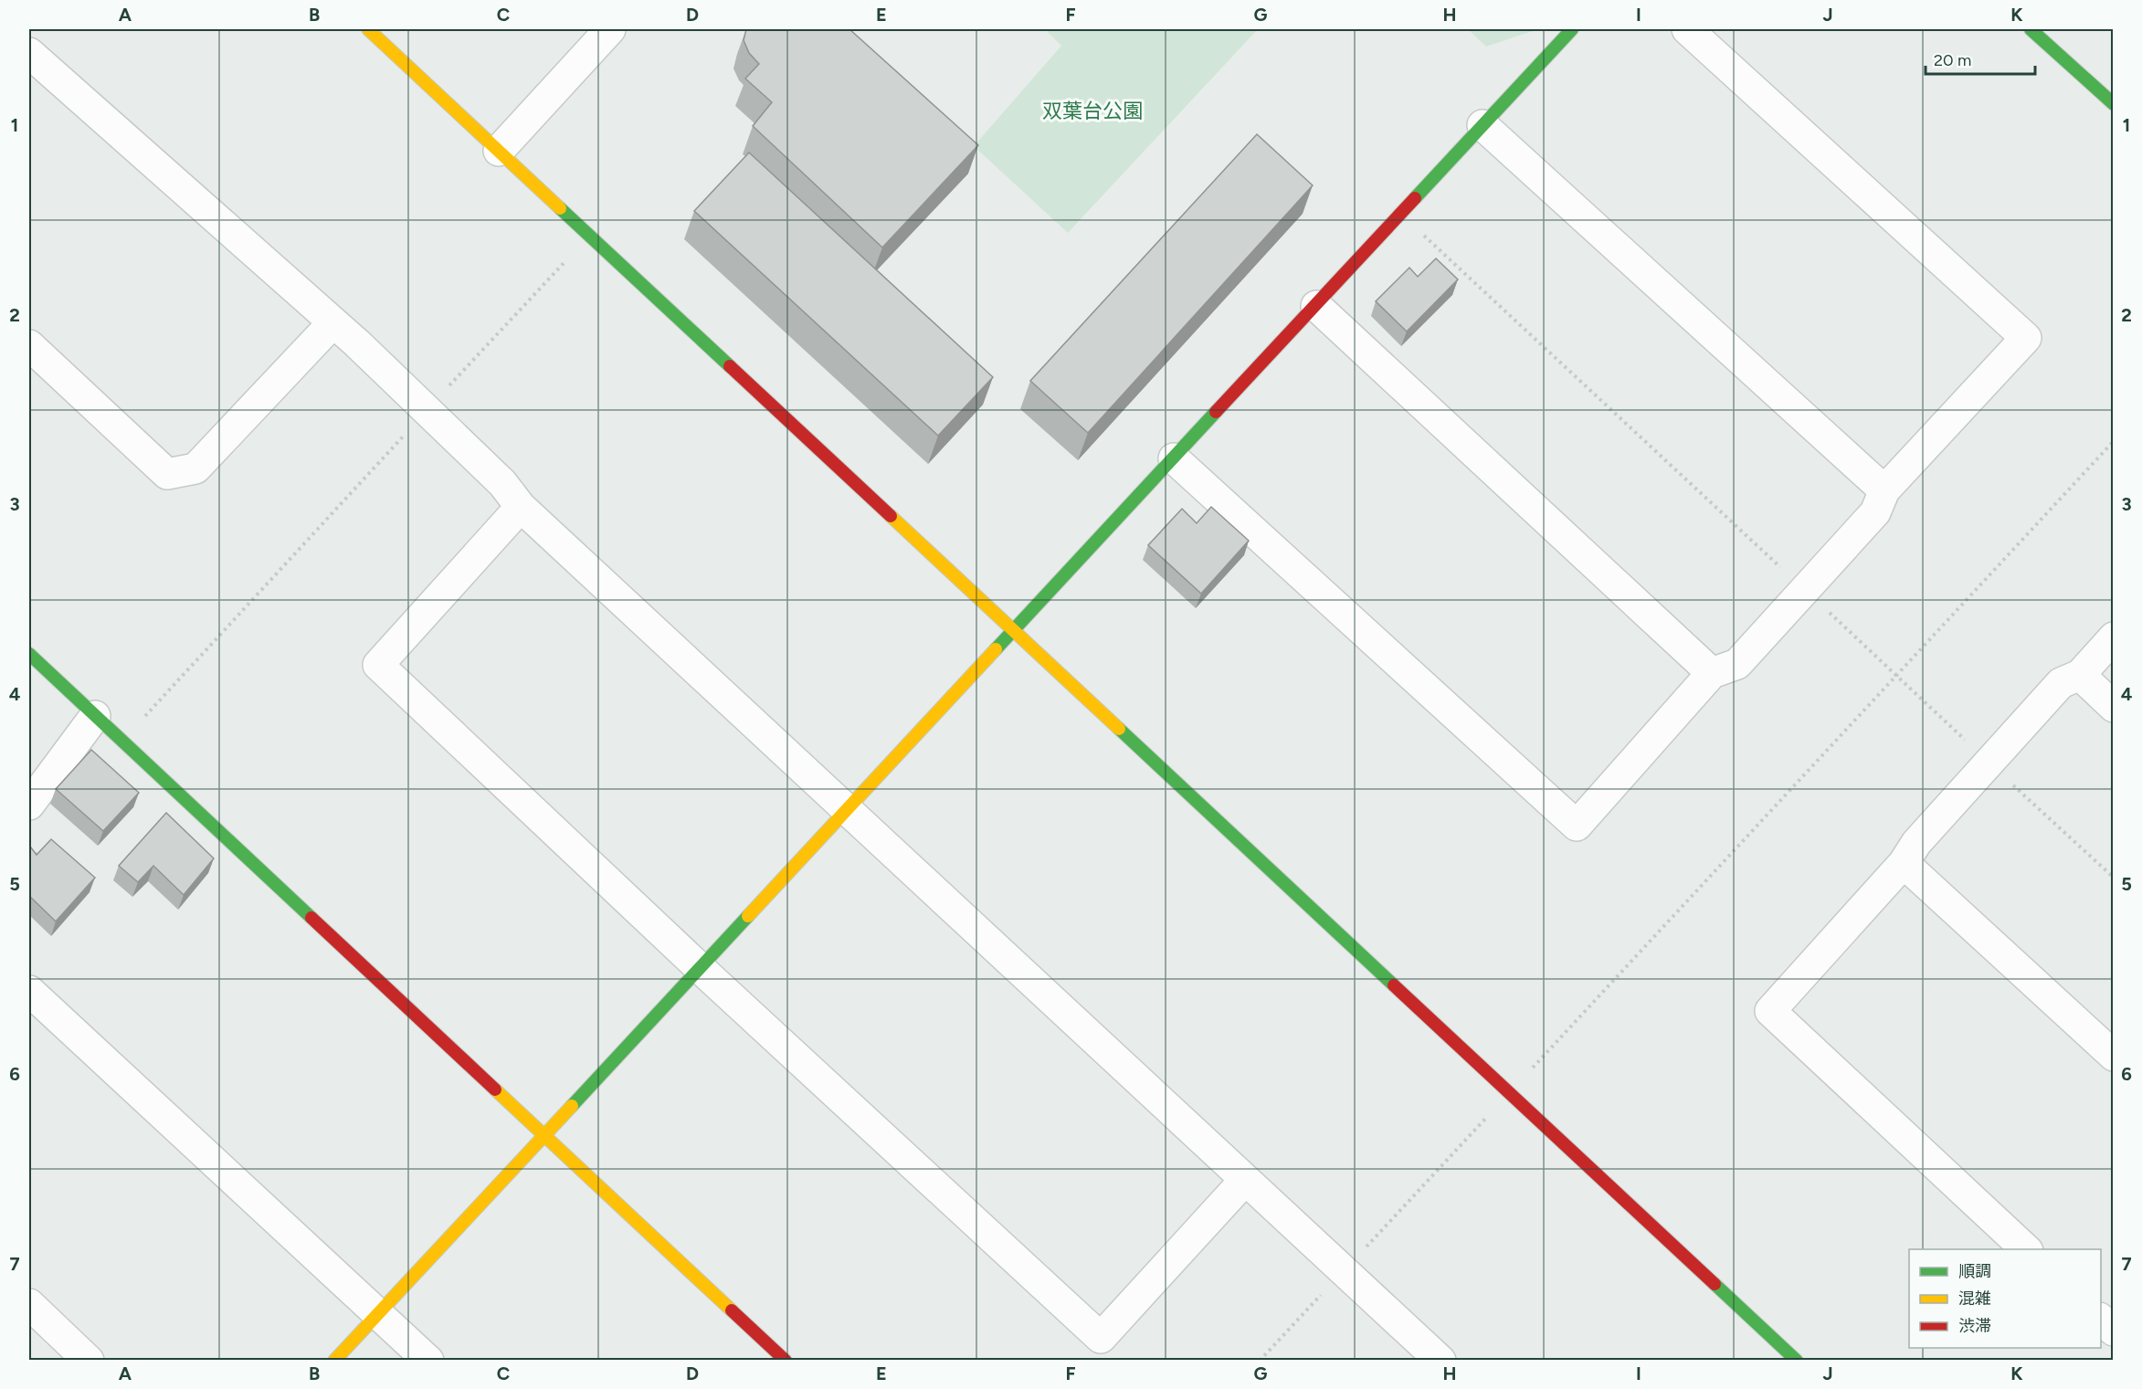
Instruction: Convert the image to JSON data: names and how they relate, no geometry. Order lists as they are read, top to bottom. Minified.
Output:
{"parks":["双葉台公園"],"legend":["順調","混雑","渋滞"],"scale_bar":"20 m","grid":{"columns":["A","B","C","D","E","F","G","H","I","J","K"],"rows":["1","2","3","4","5","6","7"]}}
